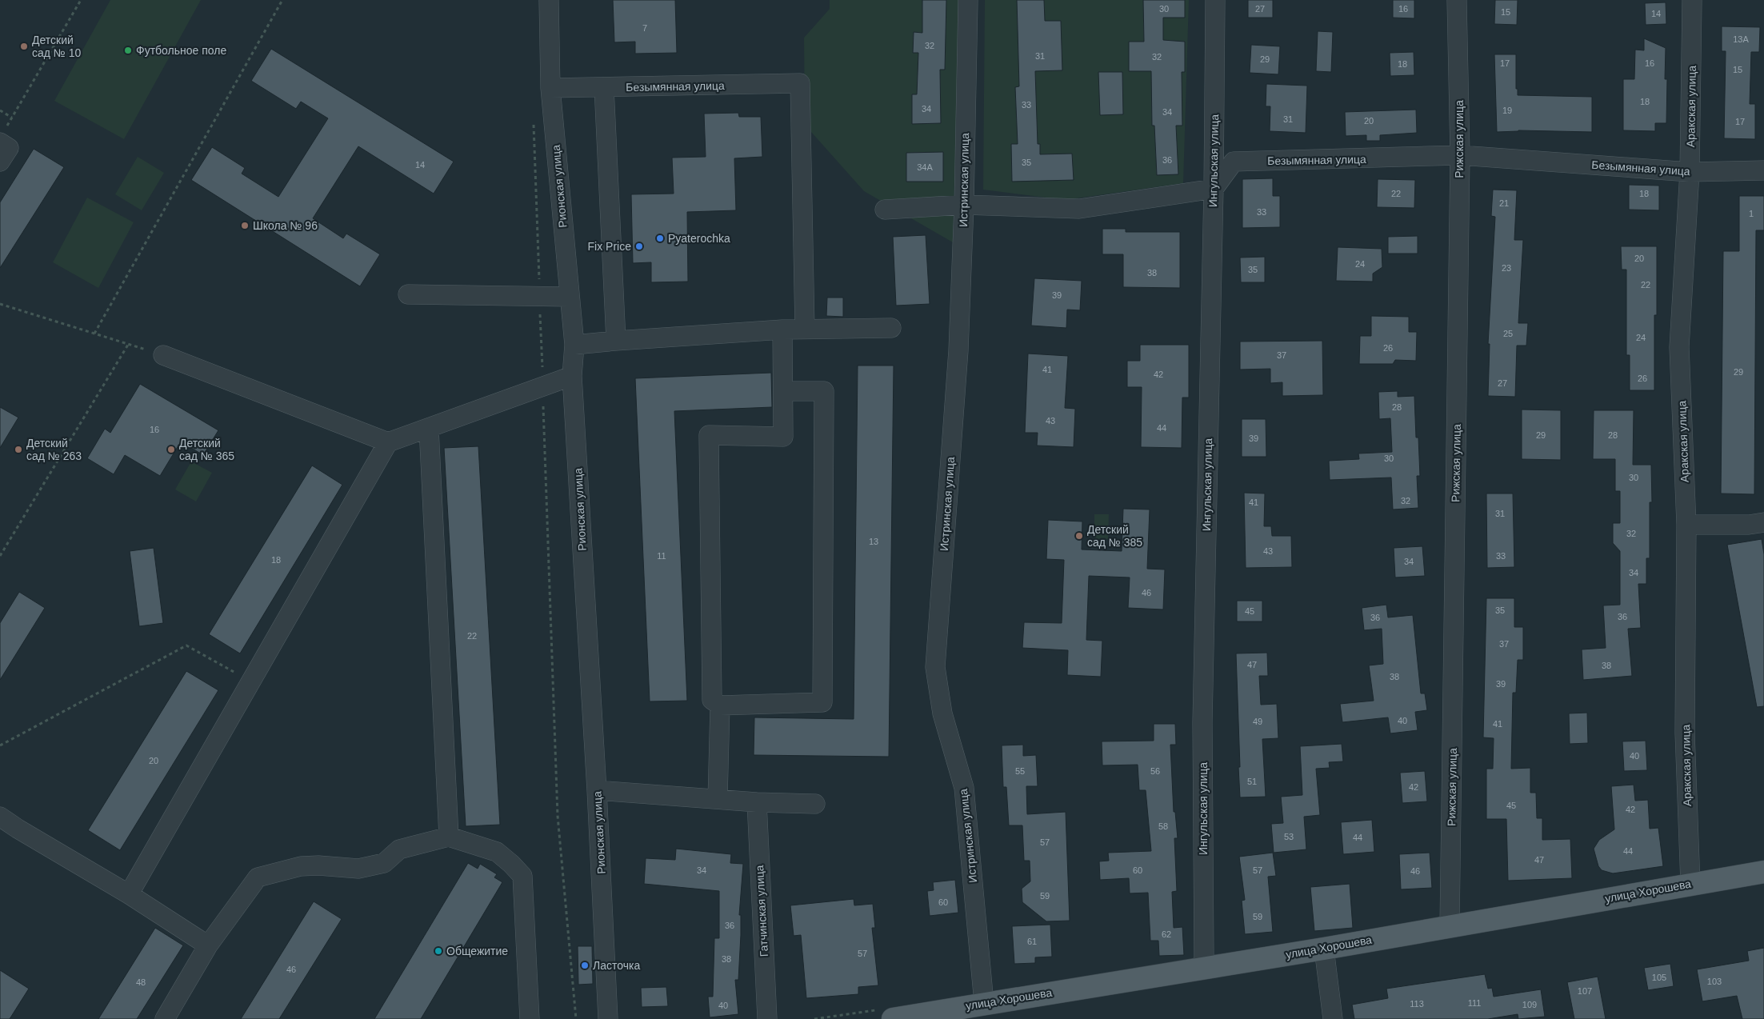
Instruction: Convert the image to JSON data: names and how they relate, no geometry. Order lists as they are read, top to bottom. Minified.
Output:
{"streets":{"main road":["улица Хорошева"],"street":["Безымянная улица","Аракская улица","Рижская улица","Ингульская улица","Истринская улица","Рионская улица","Гатчинская улица"]},"crossings":[["Безымянная улица","Аракская улица"],["Безымянная улица","Рижская улица"],["Безымянная улица","Ингульская улица"],["Безымянная улица","Рионская улица"],["Аракская улица","улица Хорошева"],["Рижская улица","улица Хорошева"],["Ингульская улица","улица Хорошева"],["Истринская улица","улица Хорошева"]],"places":["Детский сад № 10","Футбольное поле","Школа № 96","Pyaterochka","Fix Price","Детский сад № 263","Детский сад № 365","Детский сад № 385","Общежитие","Ласточка"],"house_numbers":["30","27","16","15","14","7","13А","32","31","32","29","17","16","18","15","18","33","34","19","34","31","20","17","36","35","14","34А","22","18","21","33","1","20","24","23","35","38","22","39","25","24","26","37","41","29","42","26","27","28","43","44","16","29","28","39","30","30","32","41","31","32","13","43","11","33","18","34","34","46","35","45","36","36","22","37","47","38","38","39","40","49","41","40","20","55","56","51","42","45","42","58","53","44","57","44","47","34","60","57","46","59","60","59","36","62","61","57","38","46","105","103","48","107","111","113","109","40"]}
